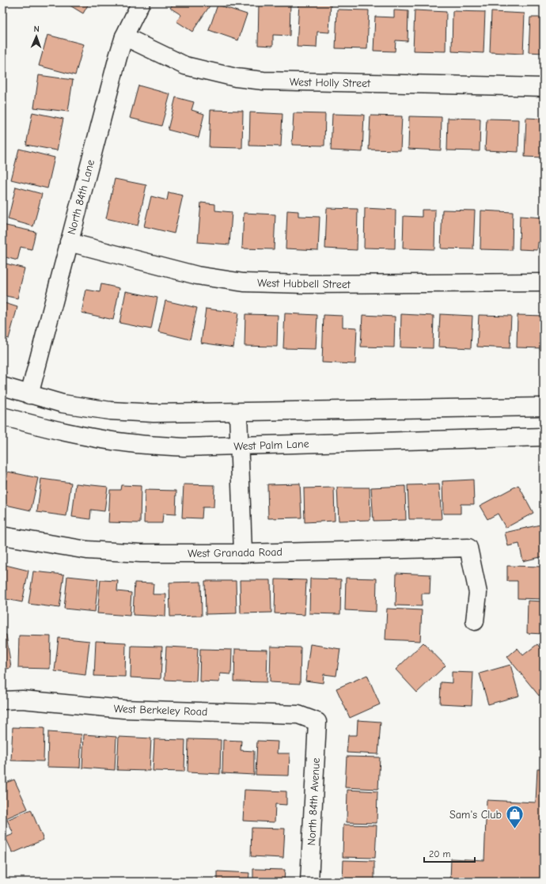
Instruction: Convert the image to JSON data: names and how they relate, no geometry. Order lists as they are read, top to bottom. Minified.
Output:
{"streets":{"street":["West Holly Street","North 84th Lane","West Hubbell Street","West Palm Lane","West Granada Road","West Berkeley Road","North 84th Avenue"]},"crossings":[["West Holly Street","North 84th Lane"],["North 84th Lane","West Hubbell Street"],["West Berkeley Road","North 84th Avenue"]],"places":{"shop":["Sam's Club"]},"scale_bar":"20 m","north":"top"}
